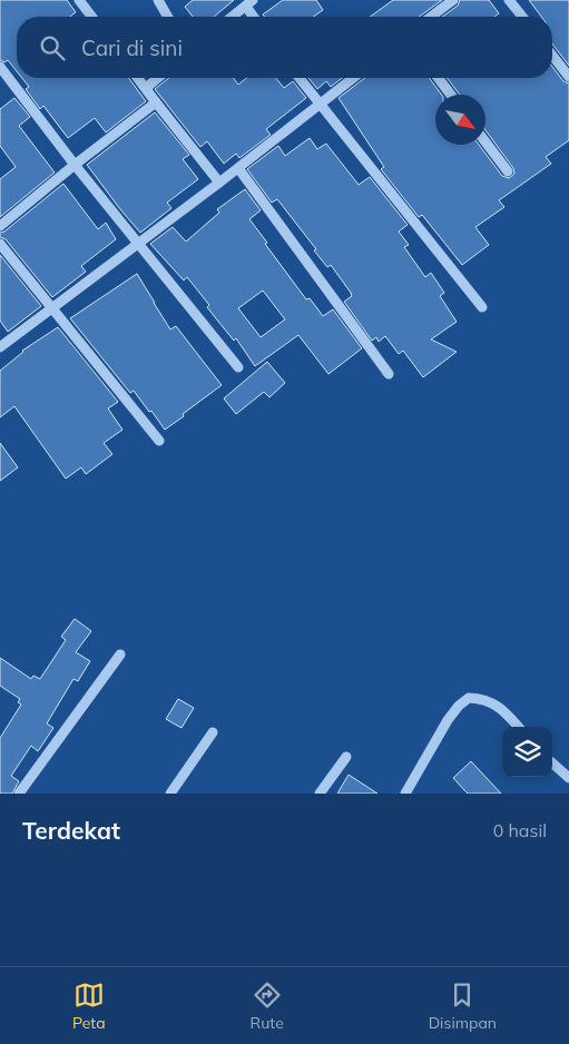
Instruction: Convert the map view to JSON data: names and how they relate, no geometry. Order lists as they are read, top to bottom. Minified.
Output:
{"north":"bottom right","page":{"search":"Cari di sini","heading":["Terdekat","0 hasil"],"nav":["Peta","Rute","Disimpan"]}}
